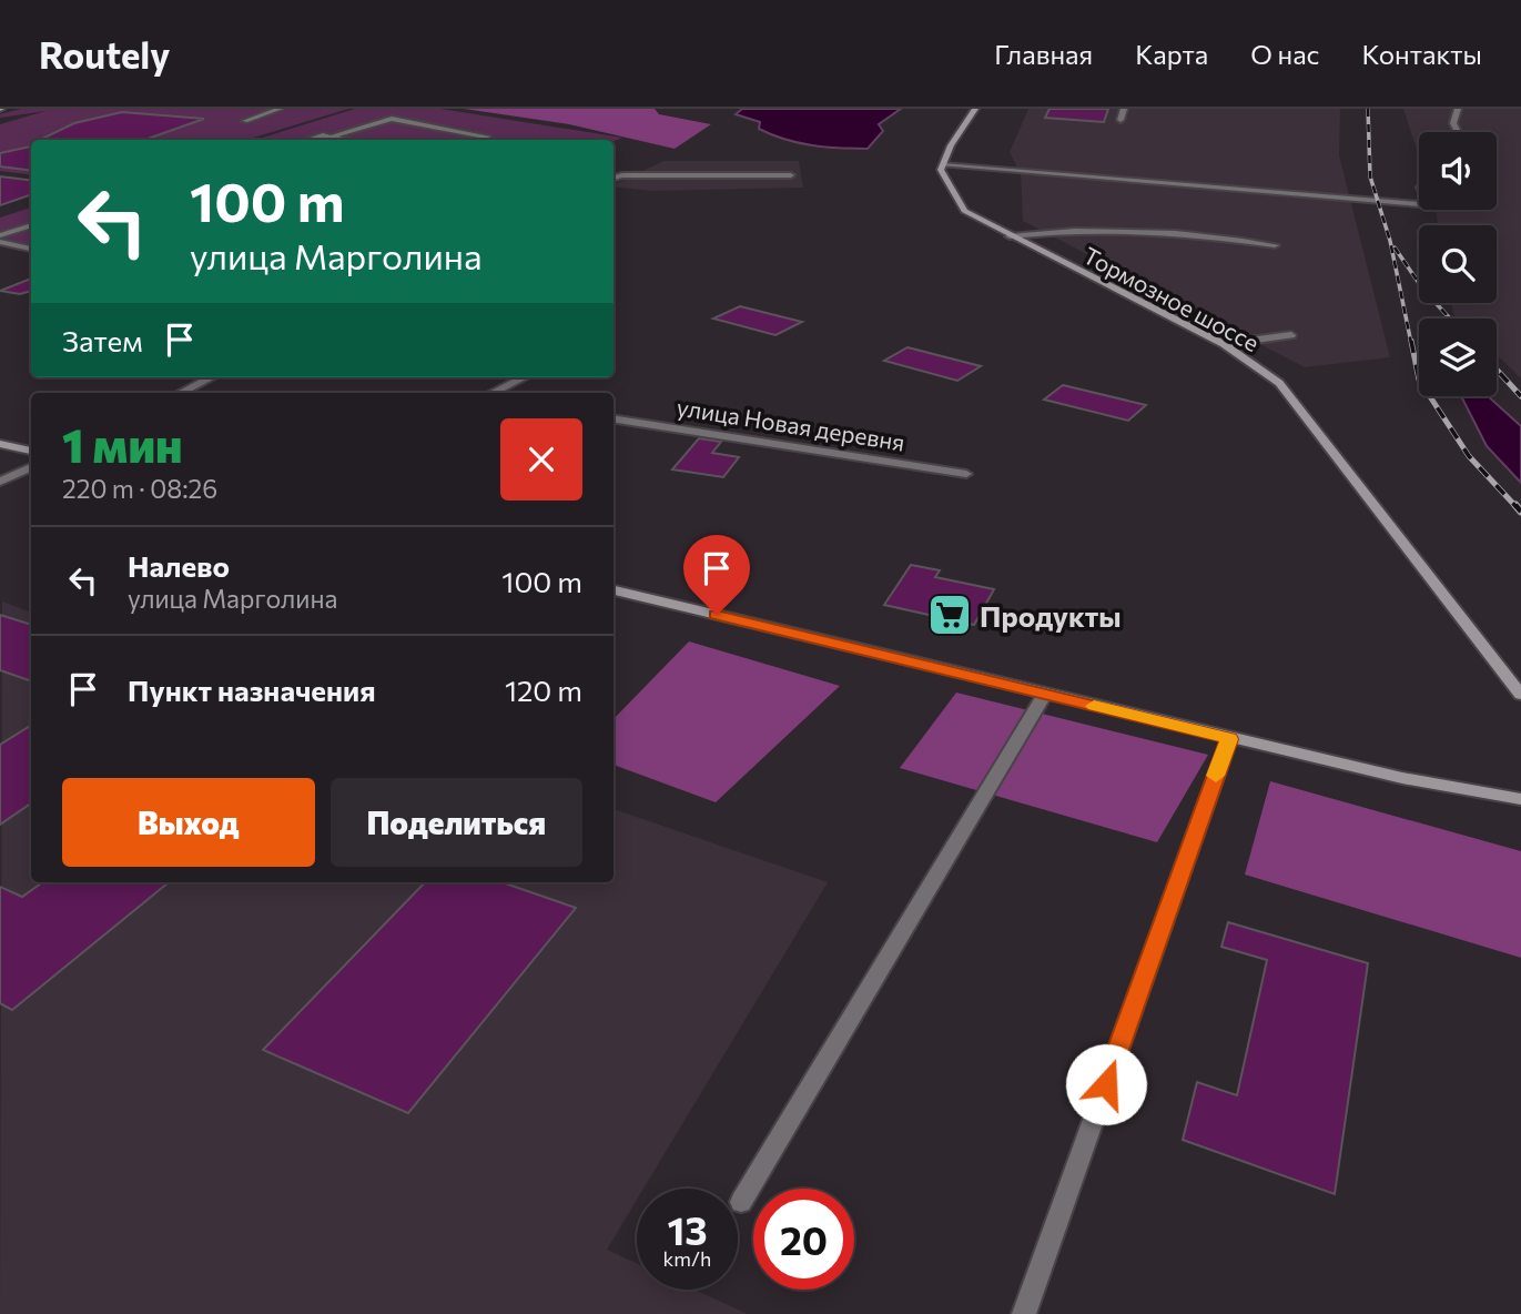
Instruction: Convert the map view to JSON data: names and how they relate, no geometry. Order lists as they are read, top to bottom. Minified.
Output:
{"streets":{"street":["Тормозное шоссе","улица Новая деревня"]},"places":{"supermarket":["Продукты"]},"page":{"header":"Routely","nav":["Главная","Карта","О нас","Контакты"],"turn":["100 m","улица Марголина"],"then":"Затем","heading":["1 мин","220 m · 08:26"],"list":[{"name":"Налево","note":"улица Марголина","value":"100 m"},{"name":"Пункт назначения","value":"120 m"}],"buttons":["Выход","Поделиться"],"speed":"13 km/h","limit":"20"}}
